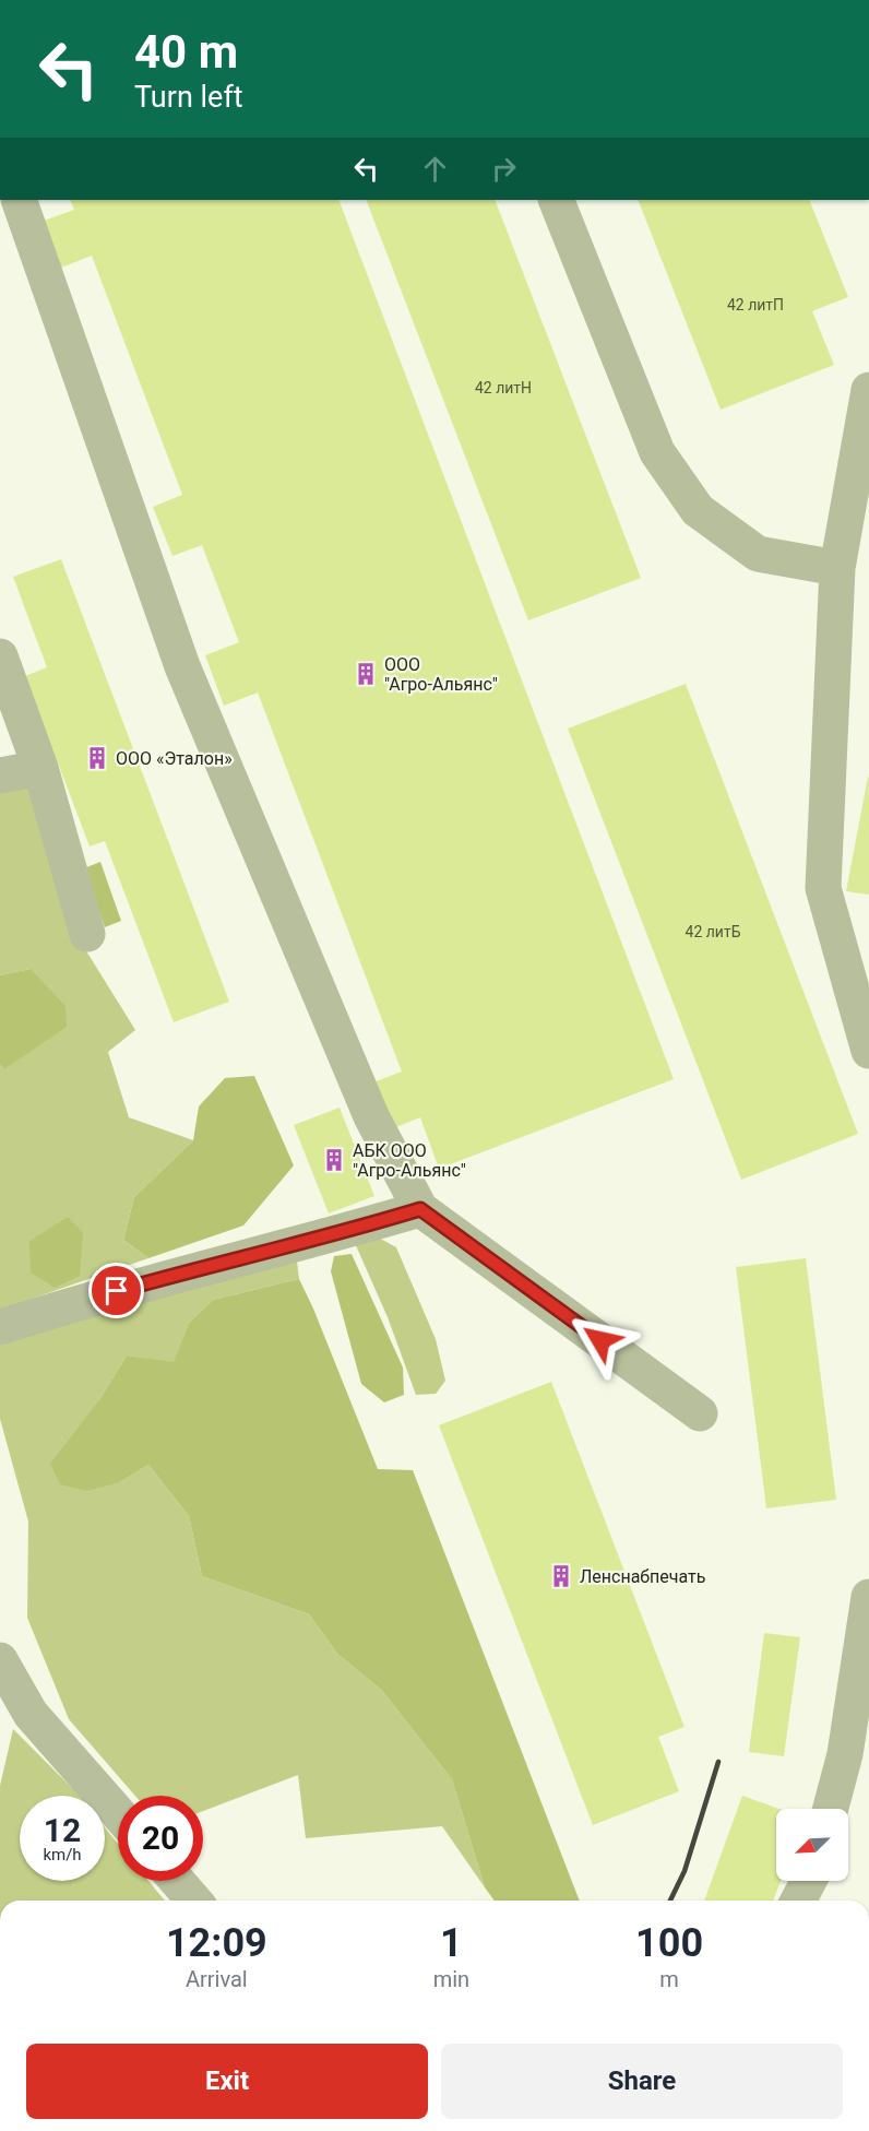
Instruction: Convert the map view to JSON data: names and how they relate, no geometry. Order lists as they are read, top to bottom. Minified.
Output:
{"places":{"building":["ООО \"Агро-Альянс\"","ООО «Эталон»","АБК ООО \"Агро-Альянс\"","Ленснабпечать"]},"house_numbers":["42 литП","42 литН","42 литБ"],"north":"bottom left","page":{"turn":["40 m","Turn left"],"speed":"12 km/h","limit":"20","eta":["12:09","Arrival","1","min","100","m"],"buttons":["Exit","Share"]}}
